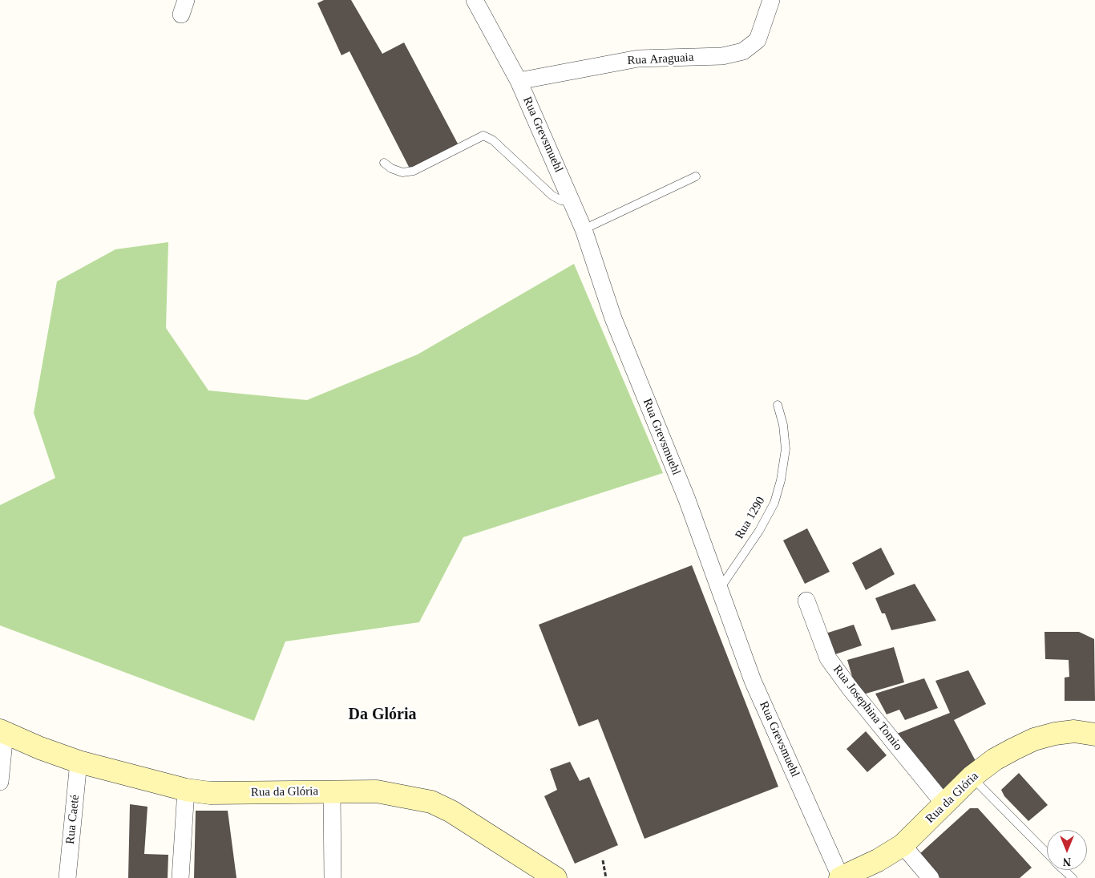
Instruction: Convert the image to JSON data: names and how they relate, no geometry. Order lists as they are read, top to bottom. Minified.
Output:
{"streets":{"street":["Rua Araguaia","Rua Grevsmuehl","Rua Josephina Tomio","Rua da Glória","Rua Caeté"],"lane":["Rua 1290"]},"crossings":[["Rua Araguaia","Rua Grevsmuehl"],["Rua Grevsmuehl","Rua 1290"],["Rua Grevsmuehl","Rua da Glória"],["Rua Josephina Tomio","Rua da Glória"],["Rua da Glória","Rua Caeté"]],"districts":["Da Glória"],"north":"bottom"}
